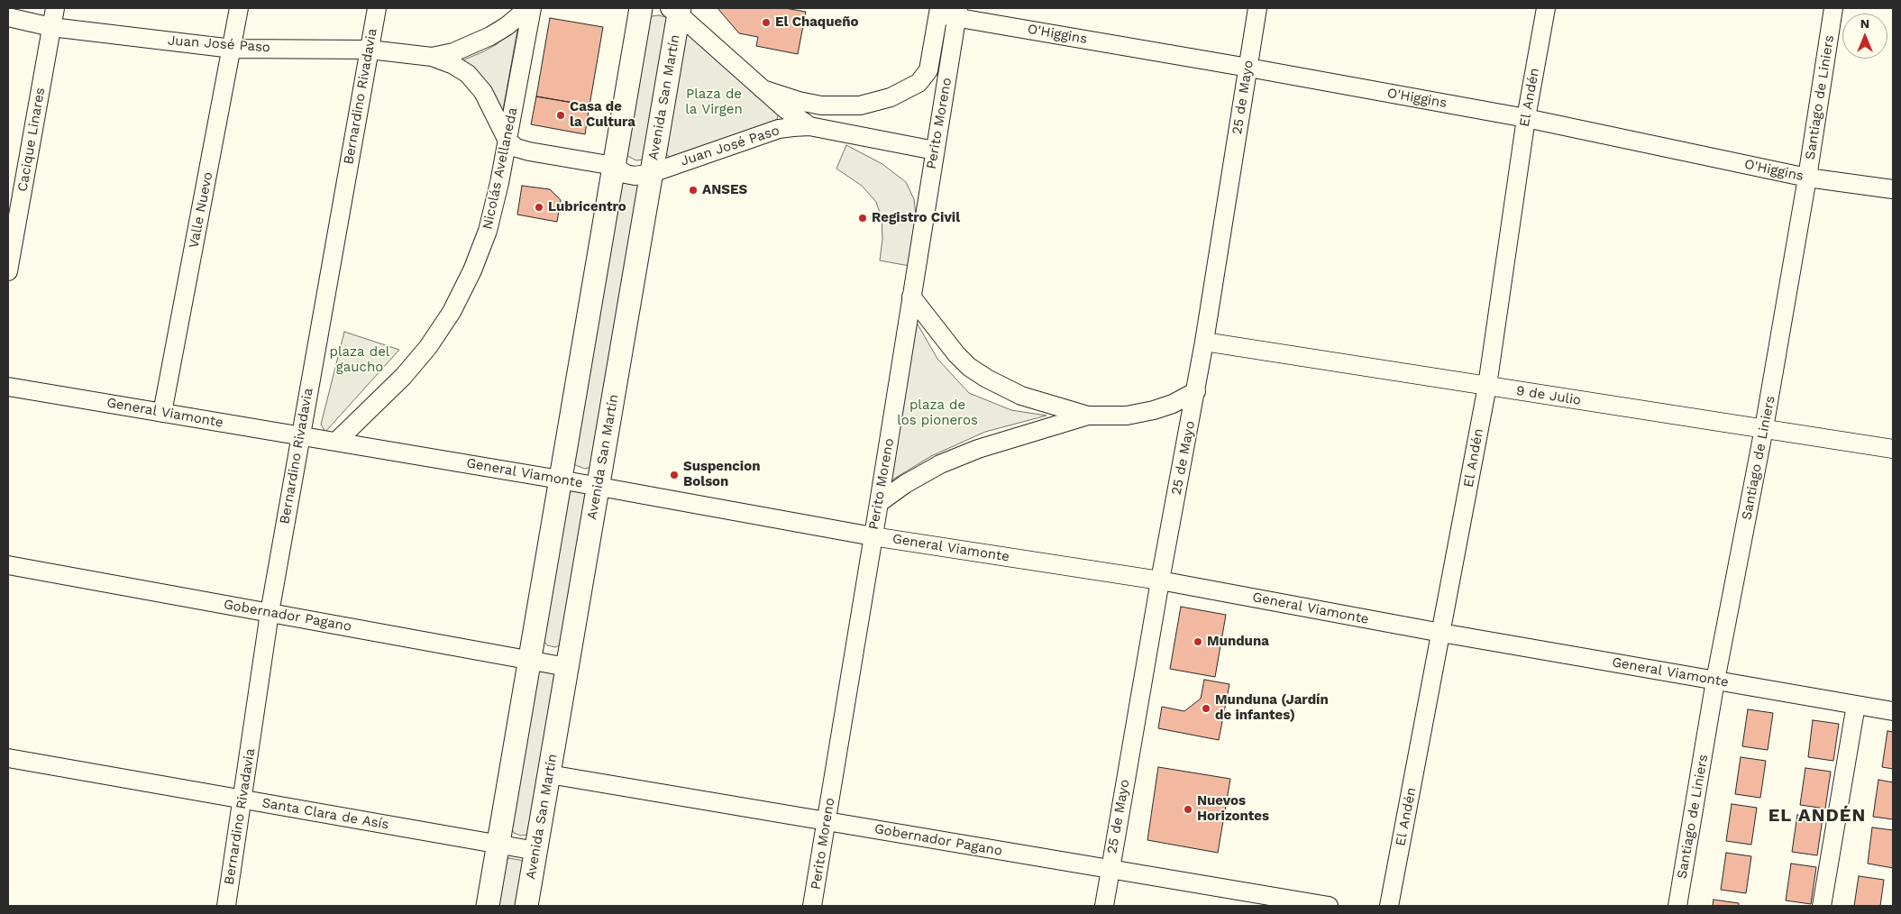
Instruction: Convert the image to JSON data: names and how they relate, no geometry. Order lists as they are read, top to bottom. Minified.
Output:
{"streets":{"main road":["Avenida San Martín"],"street":["O'Higgins","Juan José Paso","Bernardino Rivadavia","25 de Mayo","El Andén","Santiago de Liniers","Perito Moreno","Cacique Linares","Nicolás Avellaneda","Valle Nuevo","9 de Julio","General Viamonte","Gobernador Pagano","Santa Clara de Asís"]},"crossings":[["O'Higgins","25 de Mayo"],["O'Higgins","El Andén"],["O'Higgins","Santiago de Liniers"],["O'Higgins","Perito Moreno"],["Juan José Paso","Bernardino Rivadavia"],["Juan José Paso","Avenida San Martín"],["Juan José Paso","Perito Moreno"],["Juan José Paso","Cacique Linares"],["Juan José Paso","Nicolás Avellaneda"],["Juan José Paso","Valle Nuevo"],["Bernardino Rivadavia","General Viamonte"],["Bernardino Rivadavia","Gobernador Pagano"],["Bernardino Rivadavia","Santa Clara de Asís"],["Avenida San Martín","General Viamonte"],["Avenida San Martín","Gobernador Pagano"],["Avenida San Martín","Santa Clara de Asís"],["25 de Mayo","9 de Julio"],["25 de Mayo","General Viamonte"],["25 de Mayo","Gobernador Pagano"],["El Andén","9 de Julio"],["El Andén","General Viamonte"],["Santiago de Liniers","9 de Julio"],["Santiago de Liniers","General Viamonte"],["Perito Moreno","General Viamonte"],["Perito Moreno","Gobernador Pagano"],["Nicolás Avellaneda","General Viamonte"],["Valle Nuevo","General Viamonte"]],"districts":["EL ANDÉN"],"parks":["Plaza de la Virgen","plaza del gaucho","plaza de los pioneros"],"places":["El Chaqueño","Casa de la Cultura","ANSES","Lubricentro","Registro Civil","Suspencion Bolson","Munduna","Munduna (Jardín de infantes)","Nuevos Horizontes"],"north":"top"}
